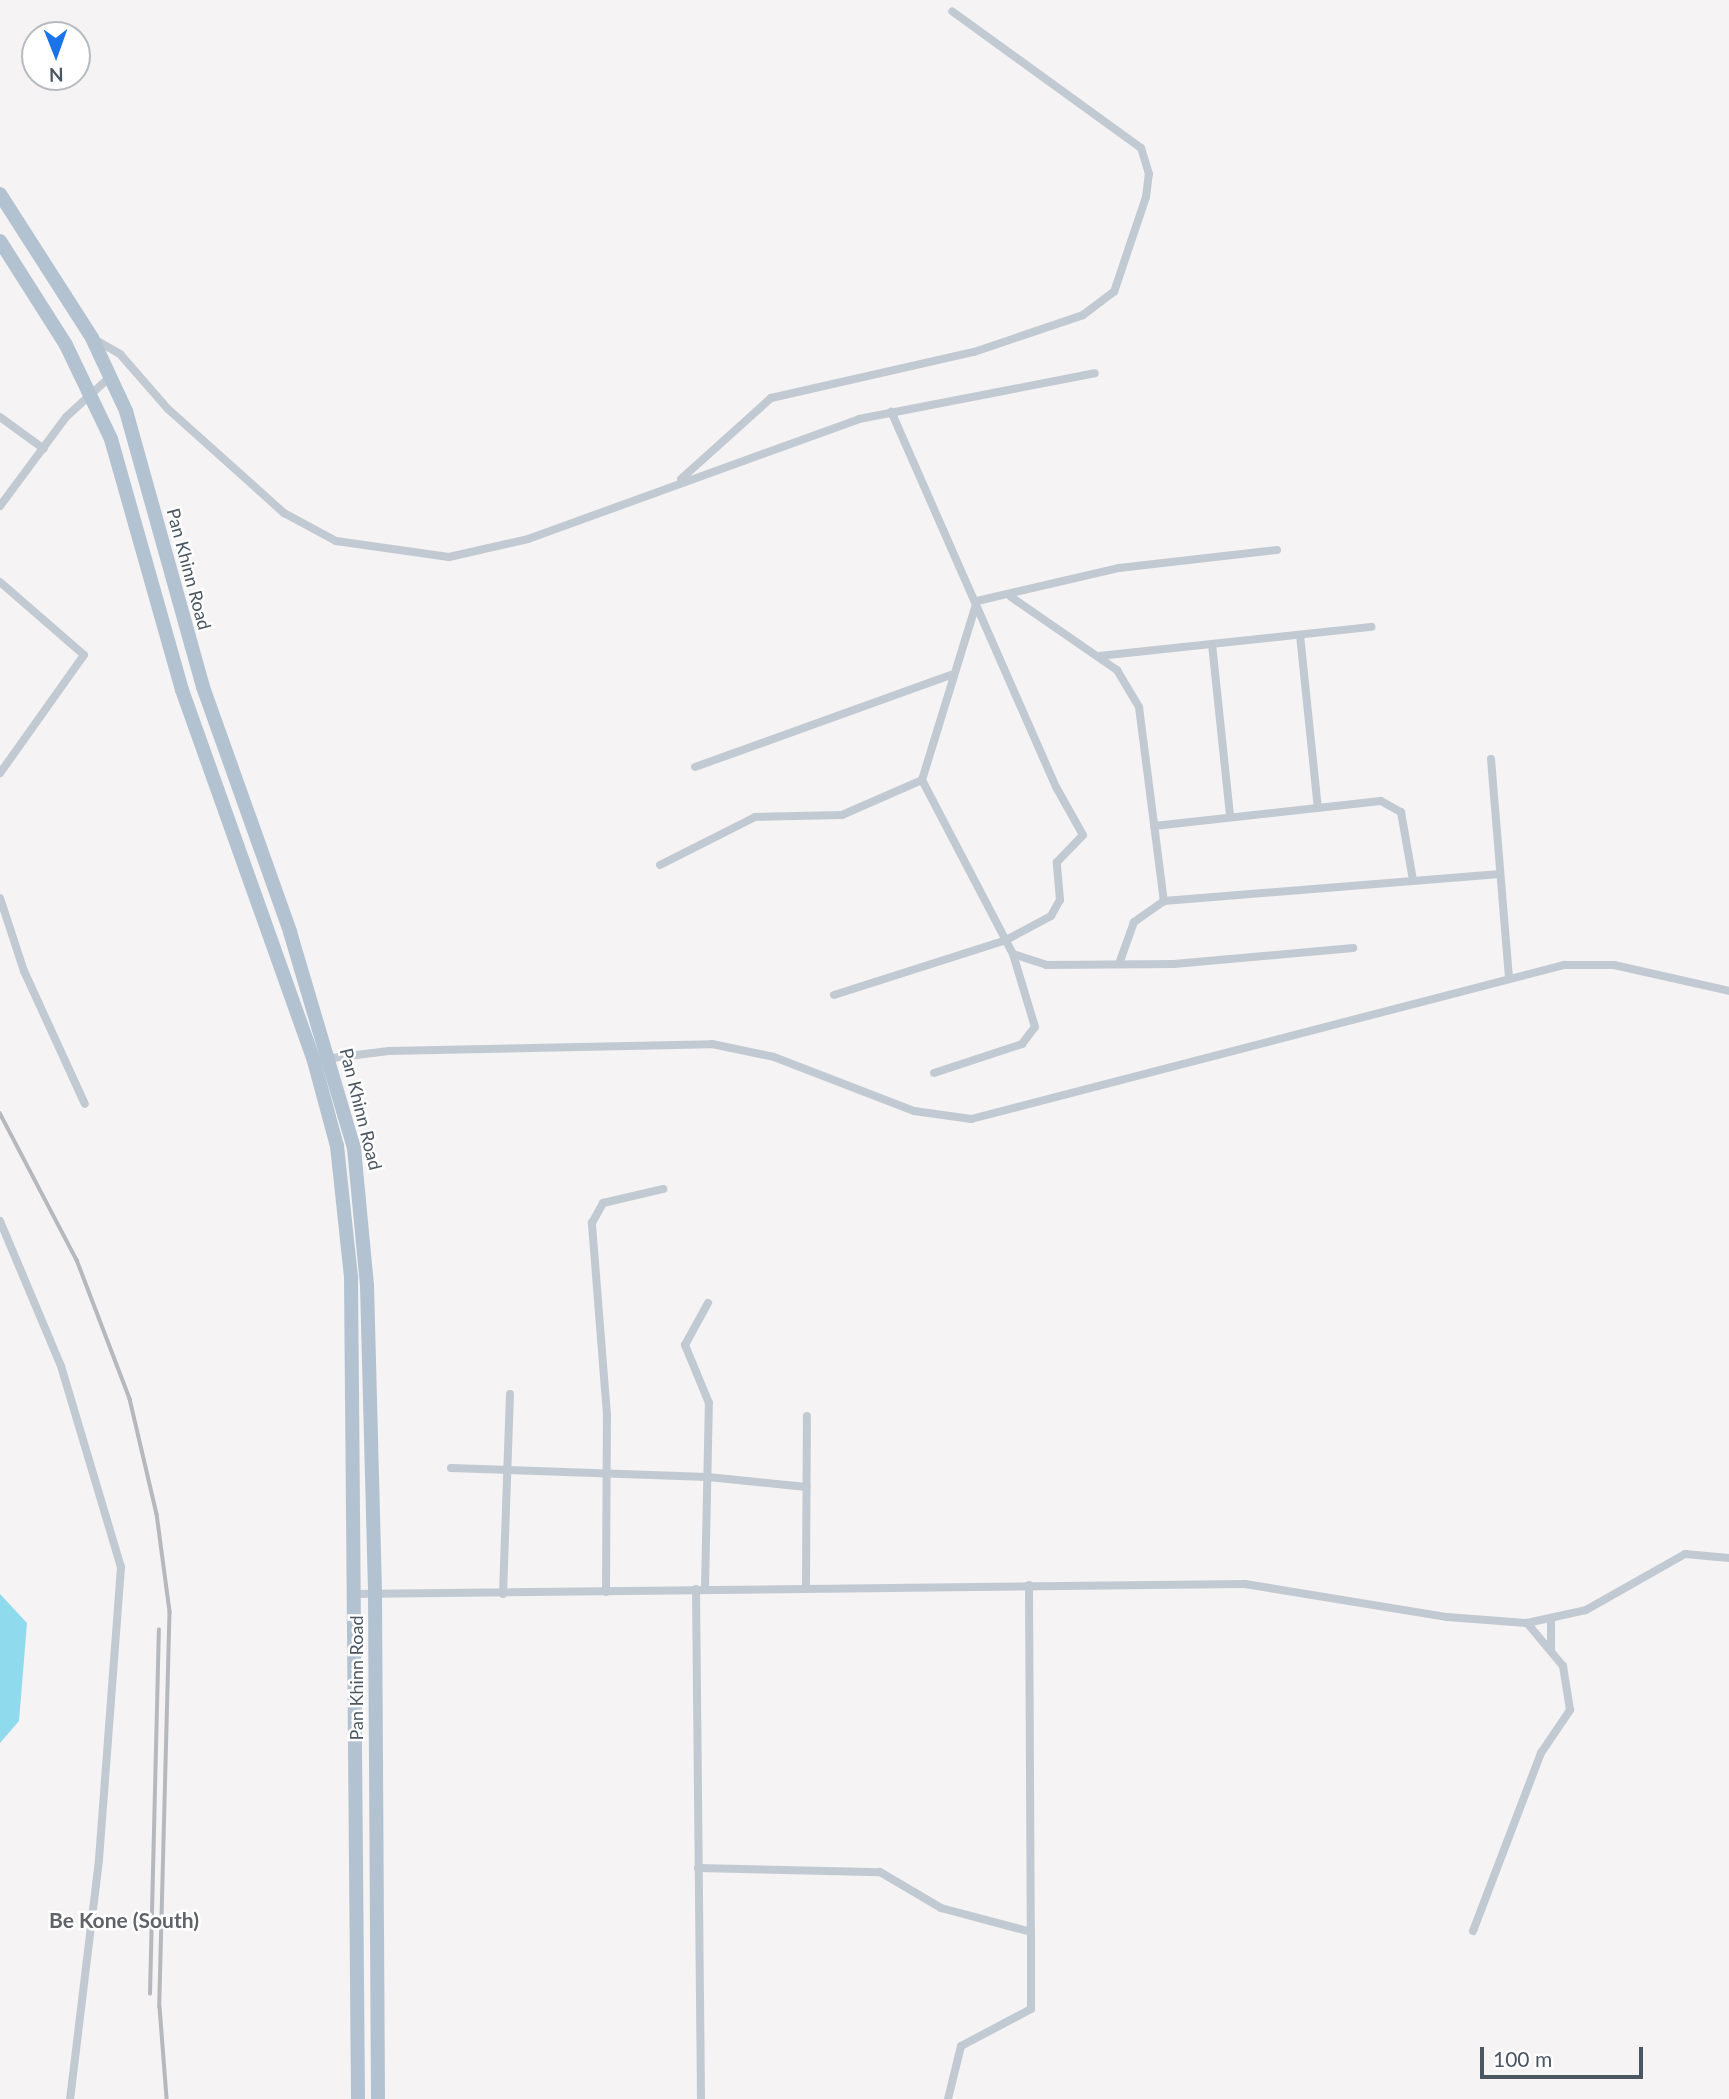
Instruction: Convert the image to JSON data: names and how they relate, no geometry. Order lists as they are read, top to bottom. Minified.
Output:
{"streets":{"main road":["Pan Khinn Road"]},"districts":["Be Kone (South)"],"scale_bar":"100 m","north":"bottom"}
